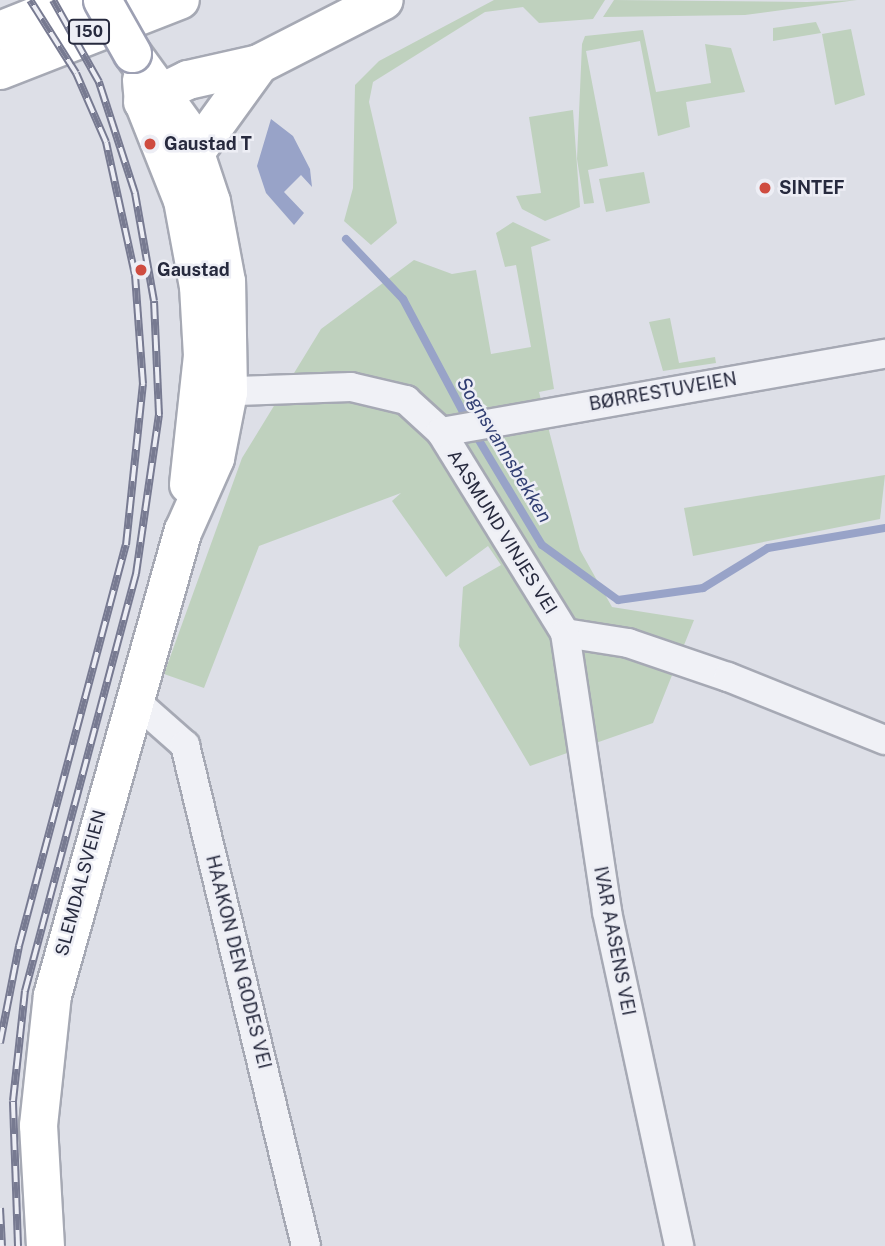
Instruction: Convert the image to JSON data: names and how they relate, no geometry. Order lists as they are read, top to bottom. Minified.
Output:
{"streets":{"highway":["150"],"main road":["SLEMDALSVEIEN"],"street":["BØRRESTUVEIEN","AASMUND VINJES VEI","IVAR AASENS VEI","HAAKON DEN GODES VEI"]},"crossings":[["BØRRESTUVEIEN","AASMUND VINJES VEI"],["AASMUND VINJES VEI","SLEMDALSVEIEN"],["AASMUND VINJES VEI","IVAR AASENS VEI"],["SLEMDALSVEIEN","HAAKON DEN GODES VEI"]],"water":["Sognsvannsbekken"],"places":["Gaustad T","SINTEF","Gaustad"]}
